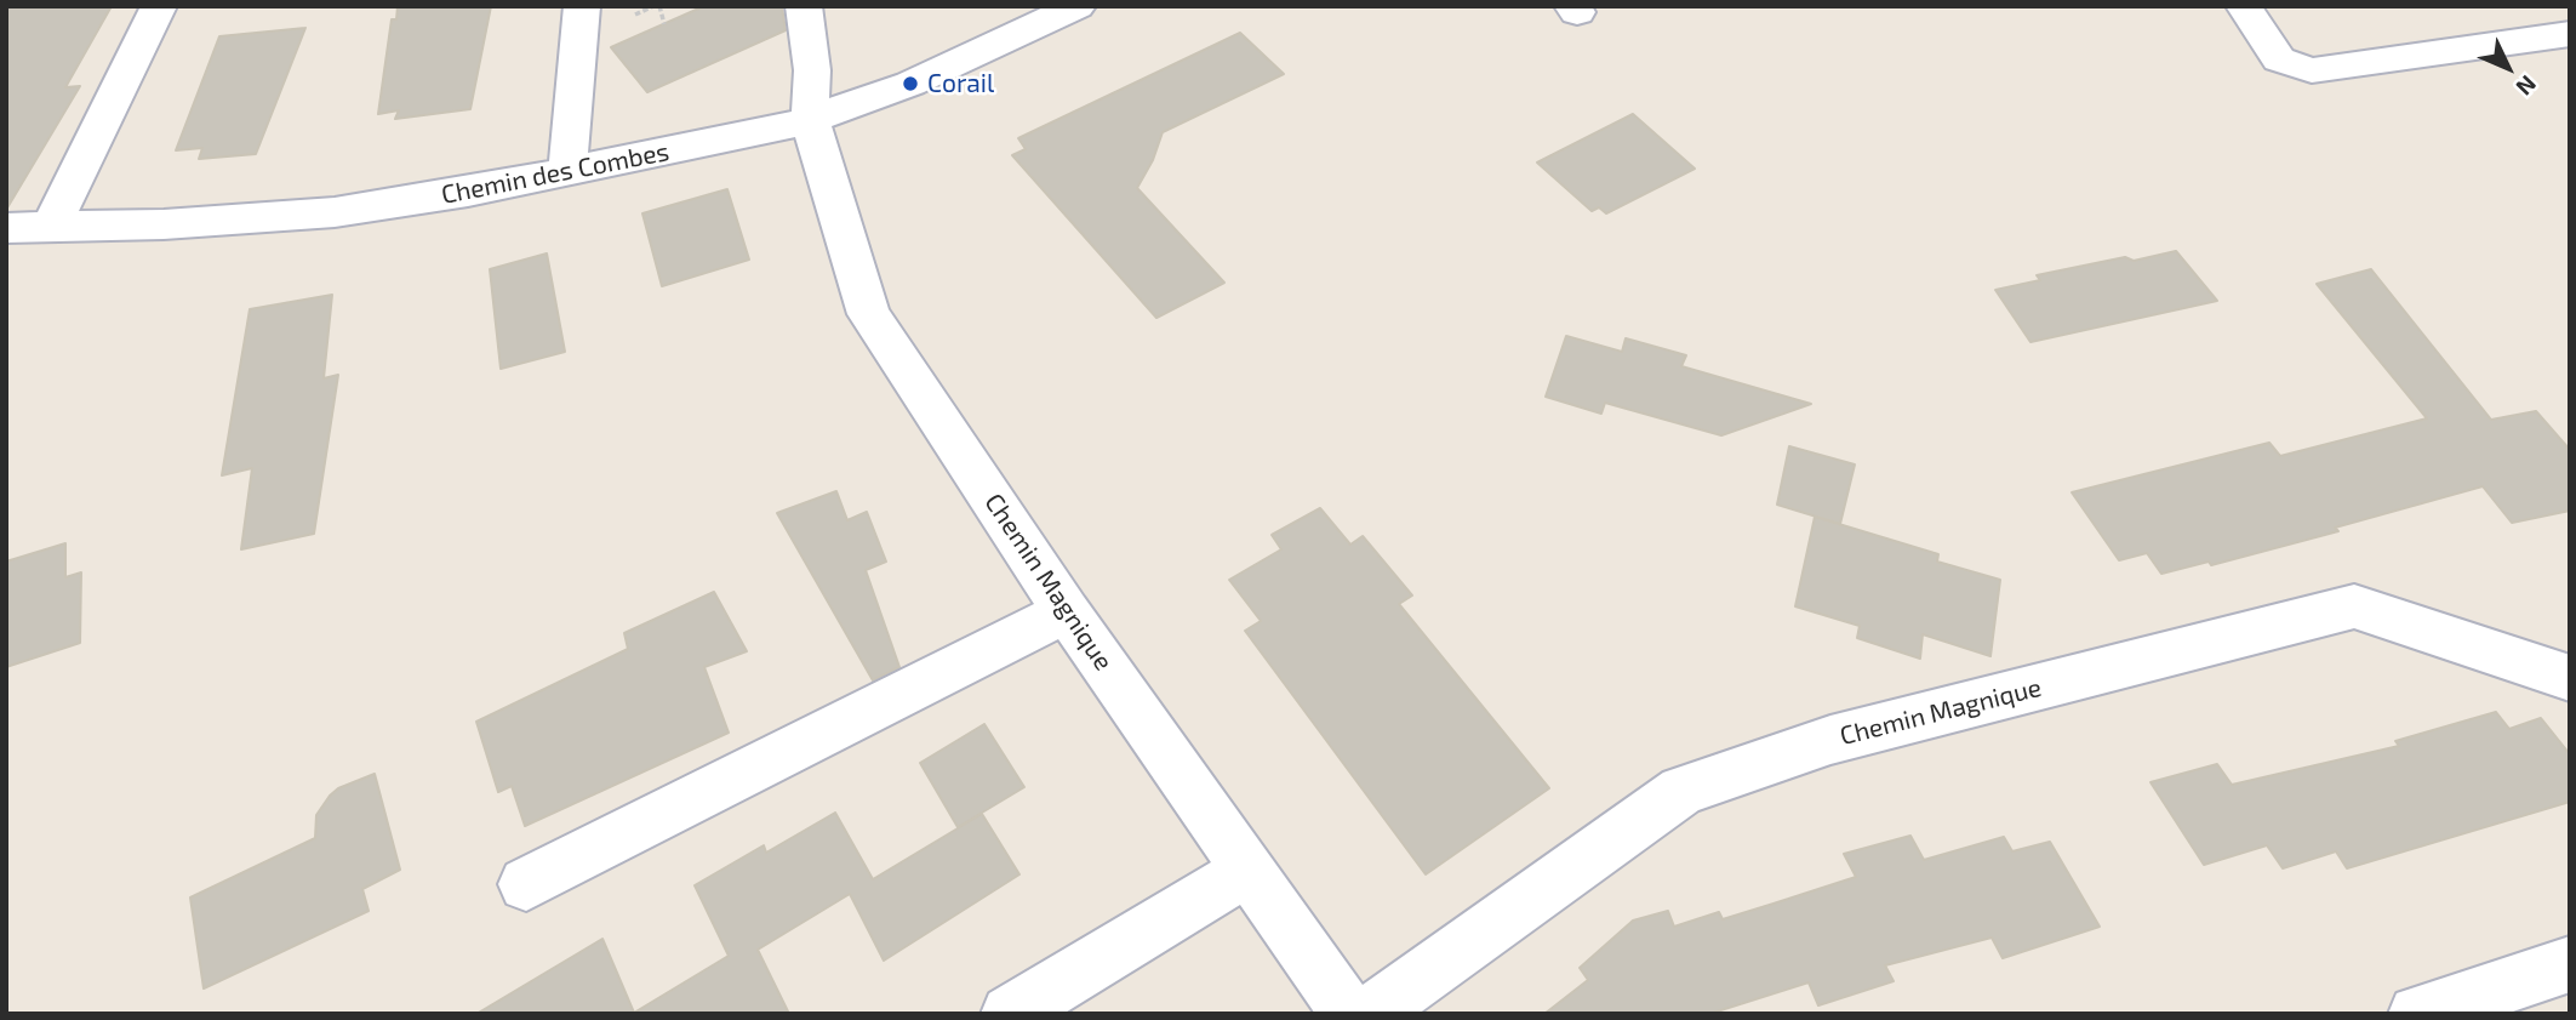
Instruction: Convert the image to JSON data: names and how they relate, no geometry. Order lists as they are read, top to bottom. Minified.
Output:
{"streets":{"street":["Chemin des Combes","Chemin Magnique"]},"crossings":[["Chemin des Combes","Chemin Magnique"]],"places":["Corail"],"north":"bottom right"}
